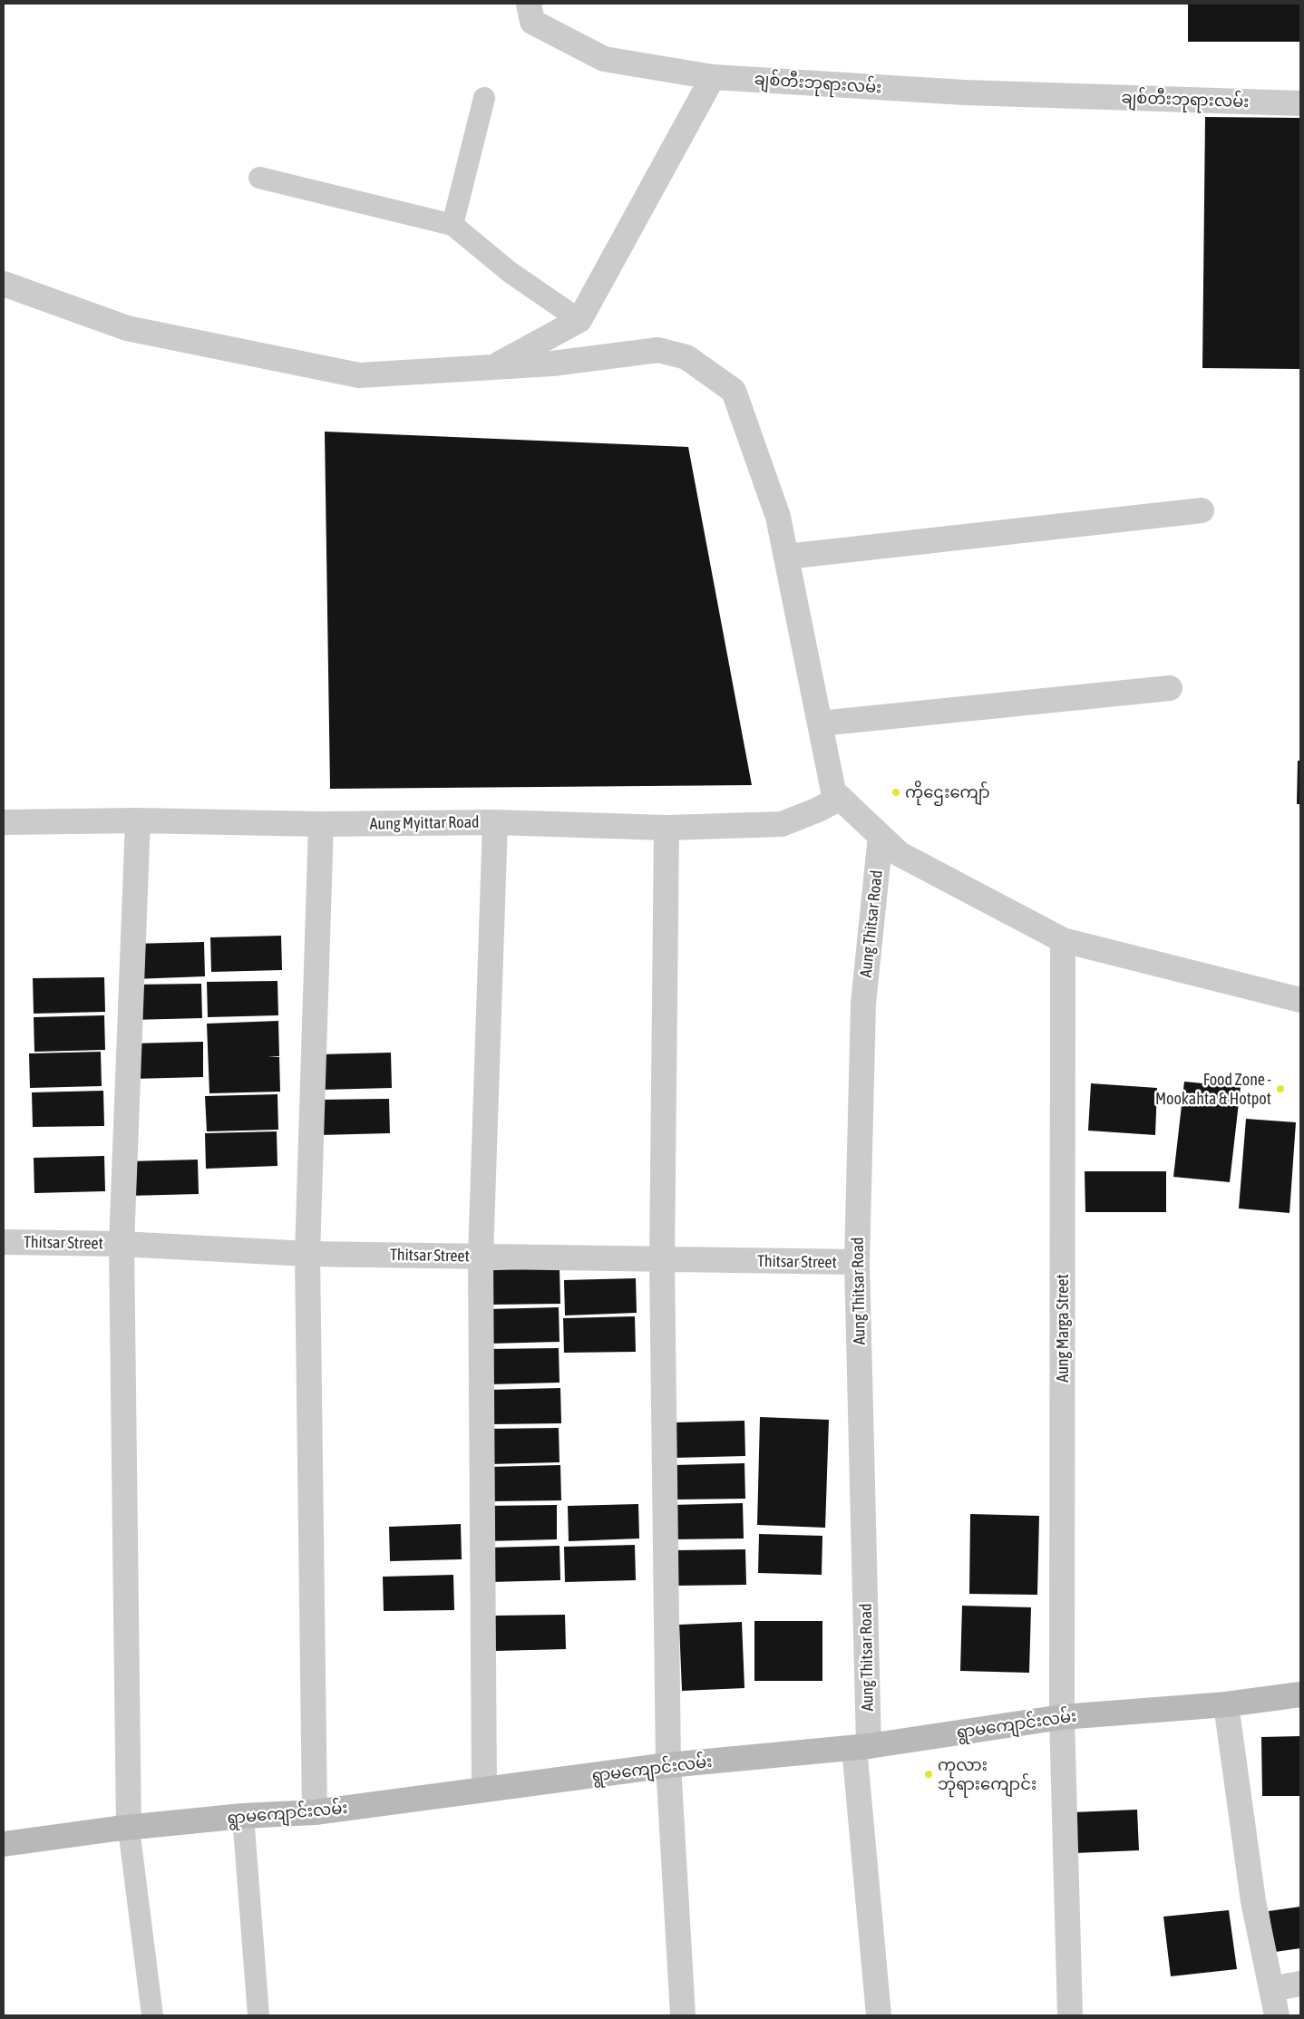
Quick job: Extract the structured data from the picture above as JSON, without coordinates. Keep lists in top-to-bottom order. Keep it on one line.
{"streets":{"main road":["ရွာမကျောင်းလမ်း"],"street":["ချစ်တီးဘုရားလမ်း","Aung Myittar Road","Aung Thitsar Road","Thitsar Street","Aung Marga Street"]},"crossings":[["Aung Thitsar Road","Thitsar Street"],["Aung Thitsar Road","ရွာမကျောင်းလမ်း"],["Aung Marga Street","ရွာမကျောင်းလမ်း"]],"places":["ကိုဌေးကျော်","Food Zone - Mookahta & Hotpot","ကုလား ဘုရားကျောင်း"]}
